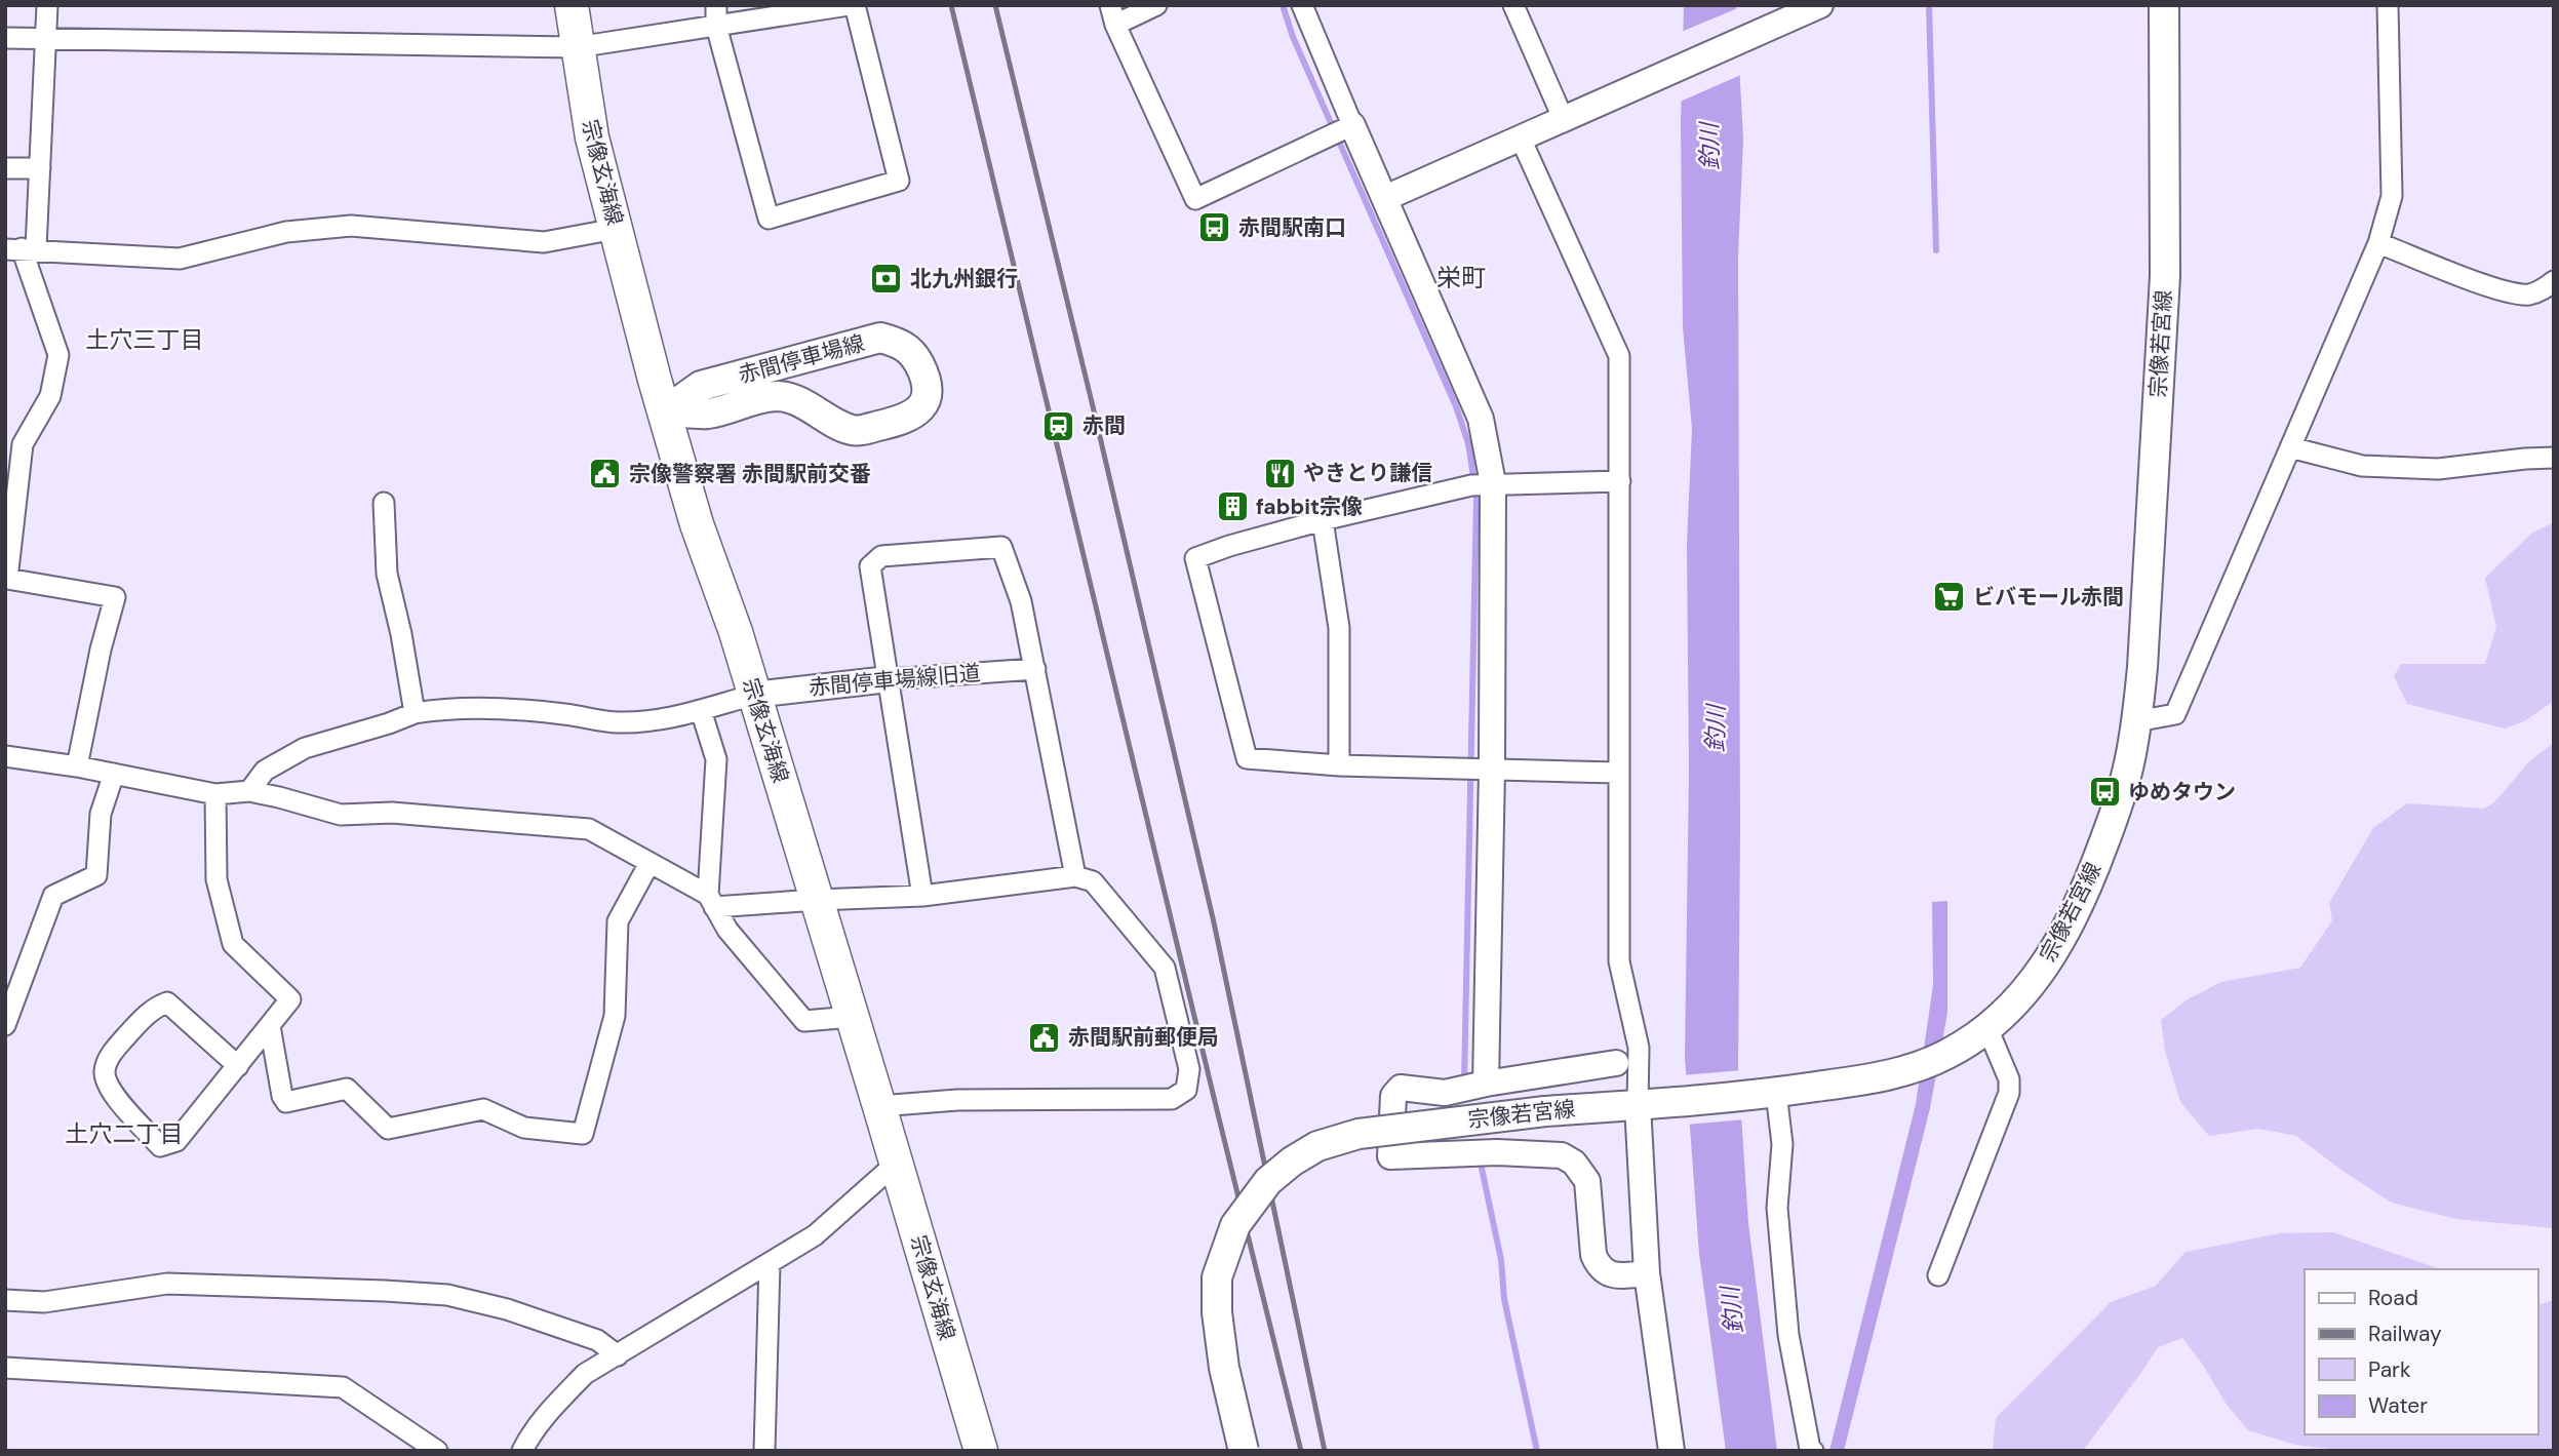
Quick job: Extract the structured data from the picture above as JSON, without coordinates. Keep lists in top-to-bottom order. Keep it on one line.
{"streets":{"main road":["宗像玄海線","宗像若宮線","赤間停車場線"],"street":["赤間停車場線旧道"]},"crossings":[["宗像玄海線","赤間停車場線"],["宗像玄海線","赤間停車場線旧道"]],"districts":["栄町","土穴三丁目","土穴二丁目"],"water":["釣川"],"places":{"bus stop":["赤間駅南口","ゆめタウン"],"bank":["北九州銀行"],"station":["赤間"],"restaurant":["やきとり謙信"],"public building":["宗像警察署 赤間駅前交番","赤間駅前郵便局"],"building":["fabbit宗像"],"supermarket":["ビバモール赤間"]},"legend":["Road","Railway","Park","Water"]}
